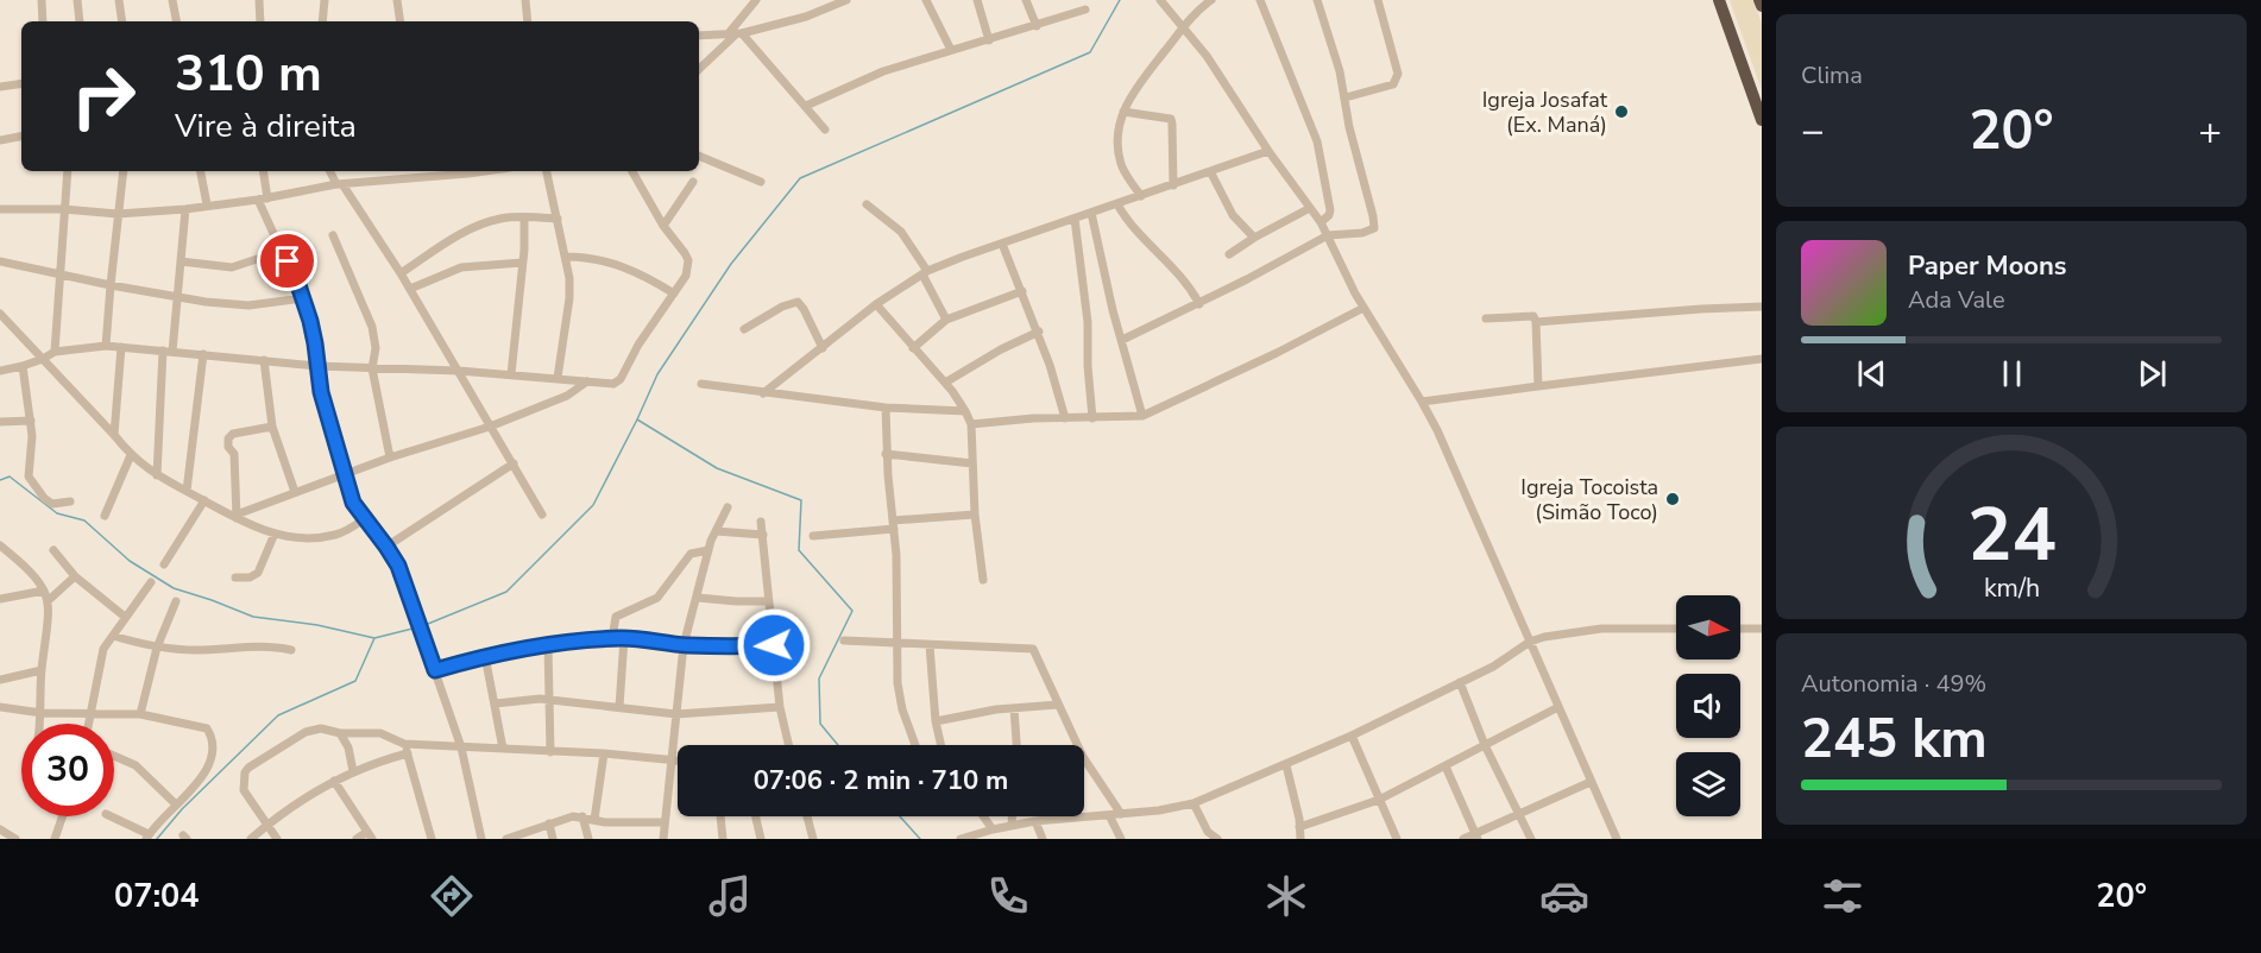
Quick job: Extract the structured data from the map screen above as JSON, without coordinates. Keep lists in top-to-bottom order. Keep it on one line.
{"places":["Igreja Josafat (Ex. Maná)","Igreja Tocoista (Simão Toco)"],"north":"right","page":{"tile":["Clima",["Autonomia · 49%","245 km"]],"turn":["310 m","Vire à direita"],"heat":["−","20°","+"],"song":["Paper Moons","Ada Vale"],"limit":"30","trip":"07:06 · 2 min · 710 m","tabs":["07:04","20°"],"gauge":["24","km/h"]}}
